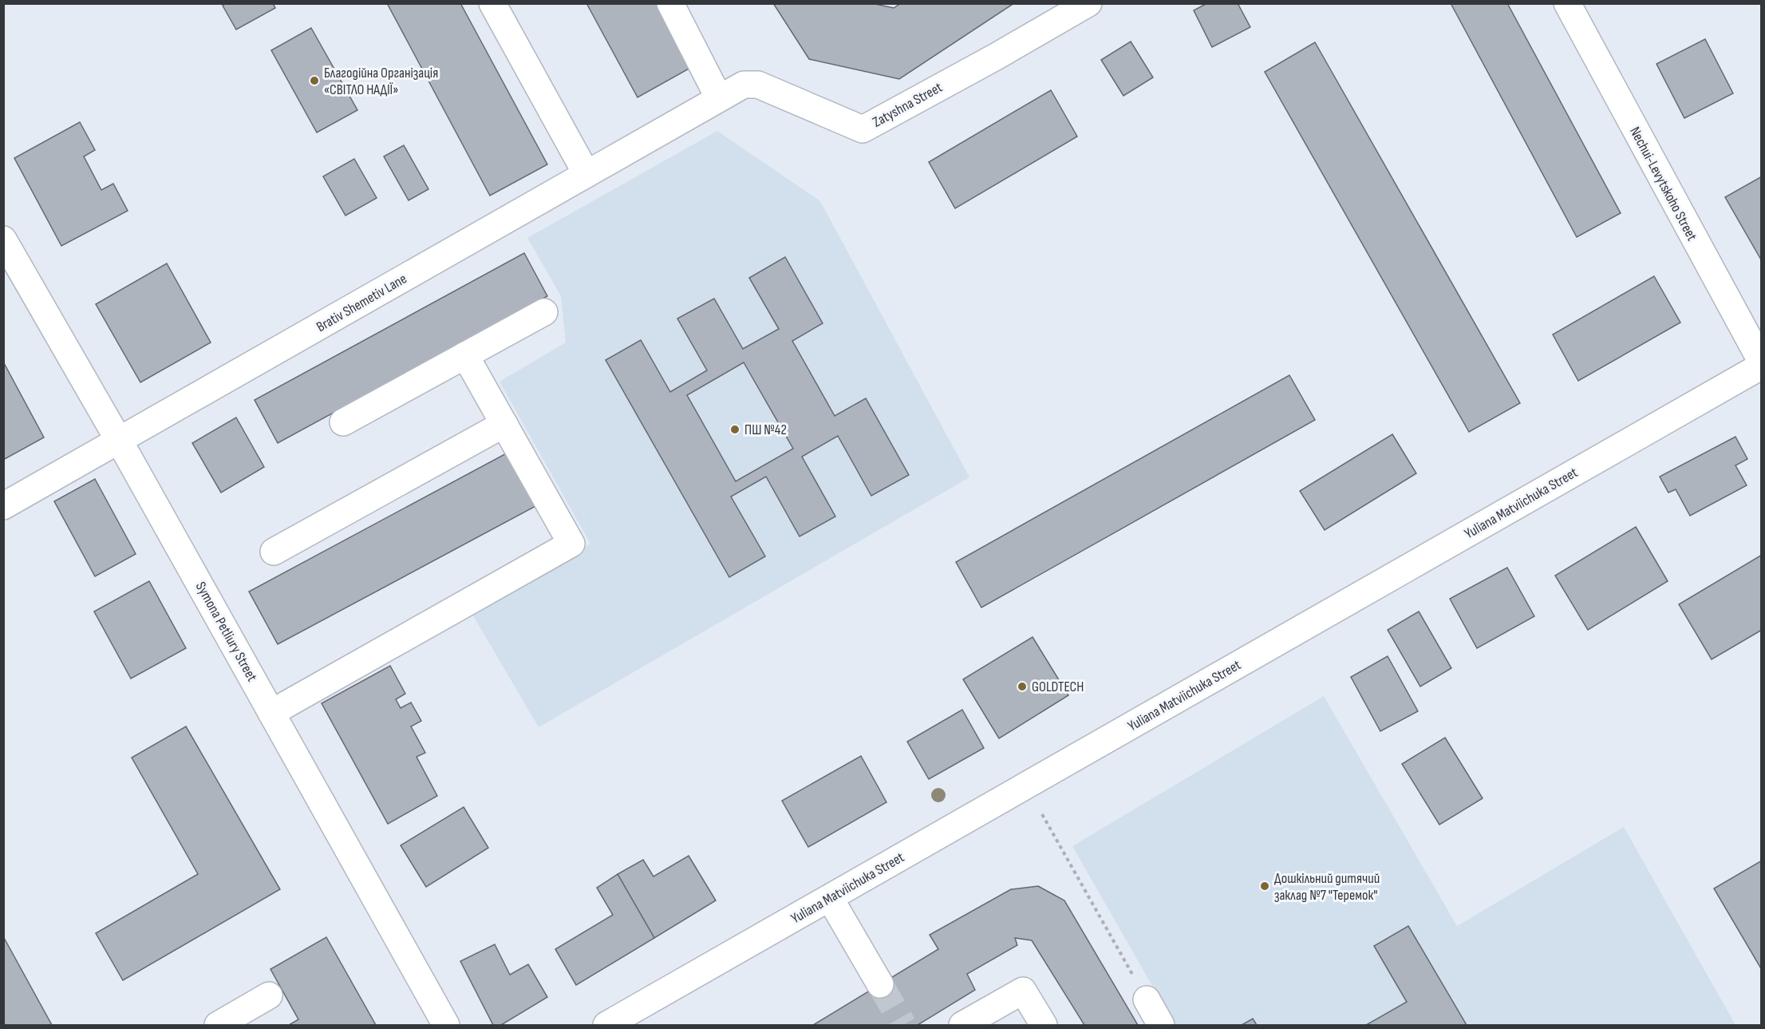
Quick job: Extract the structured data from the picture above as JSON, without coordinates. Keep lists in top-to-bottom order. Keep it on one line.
{"streets":{"street":["Zatyshna Street","Nechui-Levytskoho Street","Brativ Shemetiv Lane","Yuliana Matviichuka Street","Symona Petliury Street"]},"crossings":[["Zatyshna Street","Brativ Shemetiv Lane"],["Nechui-Levytskoho Street","Yuliana Matviichuka Street"],["Brativ Shemetiv Lane","Symona Petliury Street"]],"places":["Благодійна Організація «СВІТЛО НАДІЇ»","ПШ №42","GOLDTECH","Дошкільний дитячий заклад №7 \"Теремок\""]}
